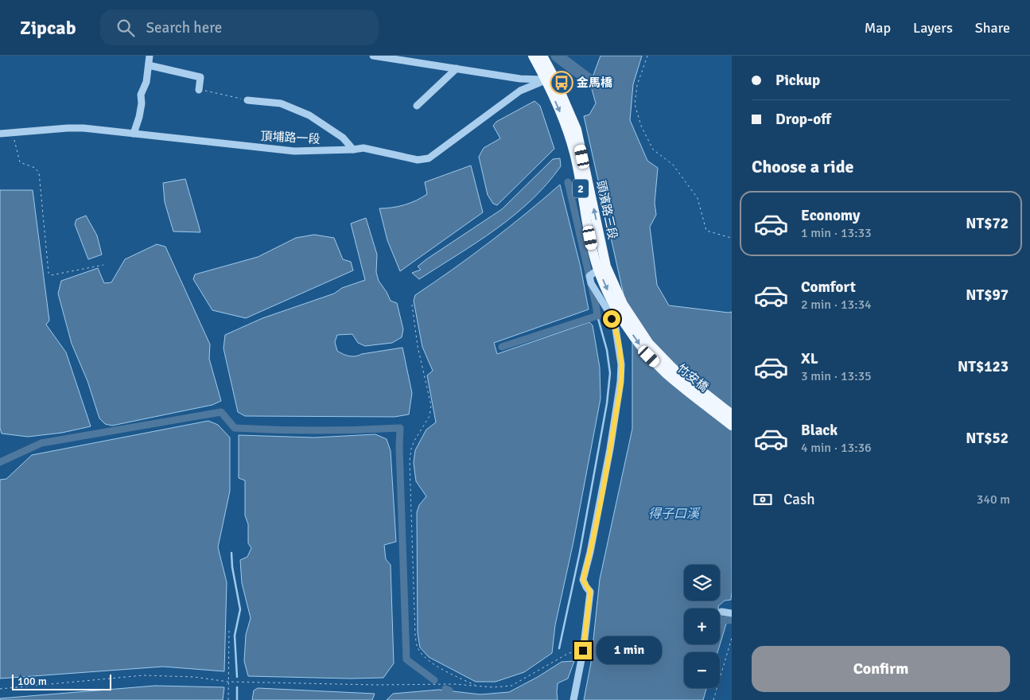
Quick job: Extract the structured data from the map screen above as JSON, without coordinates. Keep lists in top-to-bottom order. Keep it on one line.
{"streets":{"main road":["2","頭濱路三段","竹安橋"],"street":["頂埔路一段"]},"crossings":[["頂埔路一段","2"],["頂埔路一段","頭濱路三段"],["2","頭濱路三段"],["頭濱路三段","竹安橋"]],"water":["得子口溪"],"places":{"bus stop":["金馬橋"]},"scale_bar":"100 m","page":{"header":"Zipcab","search":"Search here","nav":["Map","Layers","Share"],"banner":["Pickup","Drop-off"],"heading":"Choose a ride","list":[{"name":"Economy","note":"1 min · 13:33","value":"NT$72"},{"name":"Comfort","note":"2 min · 13:34","value":"NT$97"},{"name":"XL","note":"3 min · 13:35","value":"NT$123"},{"name":"Black","note":"4 min · 13:36","value":"NT$52"}],"pay":["Cash","340 m"],"map_buttons":["+","−"],"bubble":"1 min","buttons":"Confirm","scale":"100 m"}}
